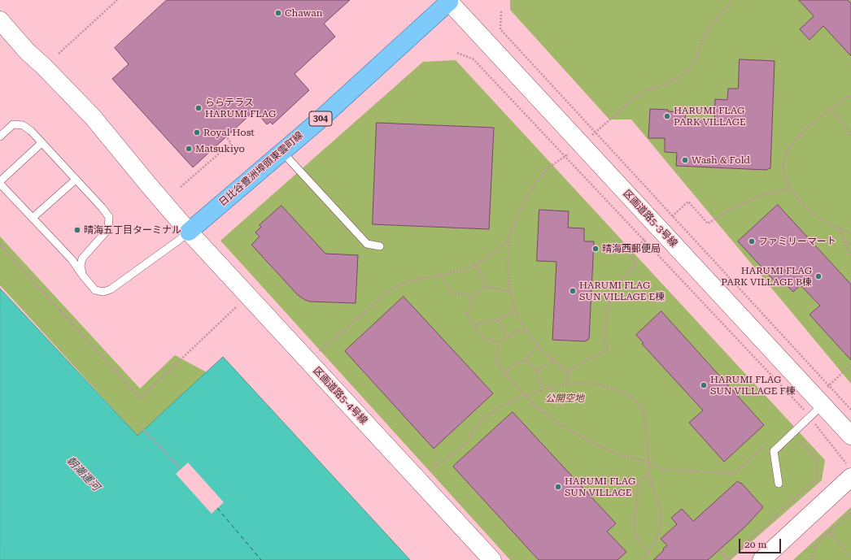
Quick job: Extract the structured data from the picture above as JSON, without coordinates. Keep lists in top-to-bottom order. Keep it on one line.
{"streets":{"main road":["304","日比谷豊洲埠頭東雲町線"],"street":["区画道路5-3号線","区画道路5-4号線"]},"crossings":[["日比谷豊洲埠頭東雲町線","区画道路5-3号線"],["日比谷豊洲埠頭東雲町線","区画道路5-4号線"]],"water":["朝潮運河"],"parks":["公開空地"],"places":["Chawan","ららテラス HARUMI FLAG","HARUMI FLAG PARK VILLAGE","Royal Host","Matsukiyo","Wash & Fold","晴海五丁目ターミナル","ファミリーマート","晴海西郵便局","HARUMI FLAG PARK VILLAGE B棟","HARUMI FLAG SUN VILLAGE E棟","HARUMI FLAG SUN VILLAGE F棟","HARUMI FLAG SUN VILLAGE"],"scale_bar":"20 m"}
